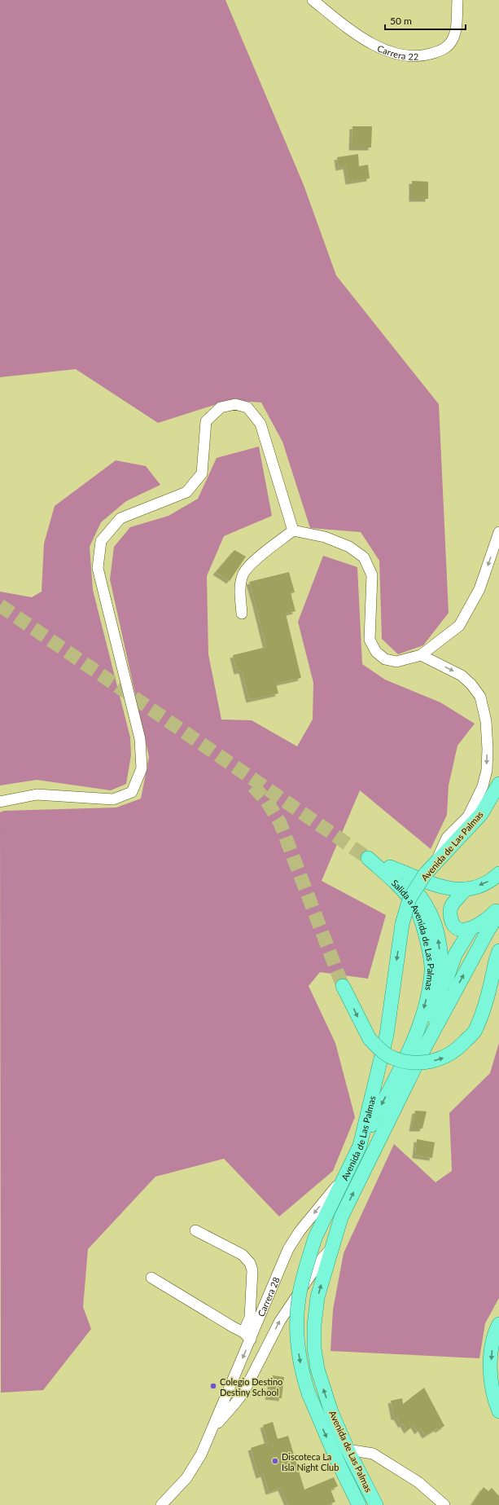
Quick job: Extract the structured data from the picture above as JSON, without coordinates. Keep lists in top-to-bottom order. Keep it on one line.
{"streets":{"main road":["Avenida de Las Palmas","Salida a Avenida de Las Palmas"],"street":["Carrera 22","Carrera 28"]},"crossings":[["Avenida de Las Palmas","Salida a Avenida de Las Palmas"],["Avenida de Las Palmas","Carrera 28"]],"places":["Colegio Destino Destiny School","Discoteca La Isla Night Club"],"scale_bar":"50 m"}
